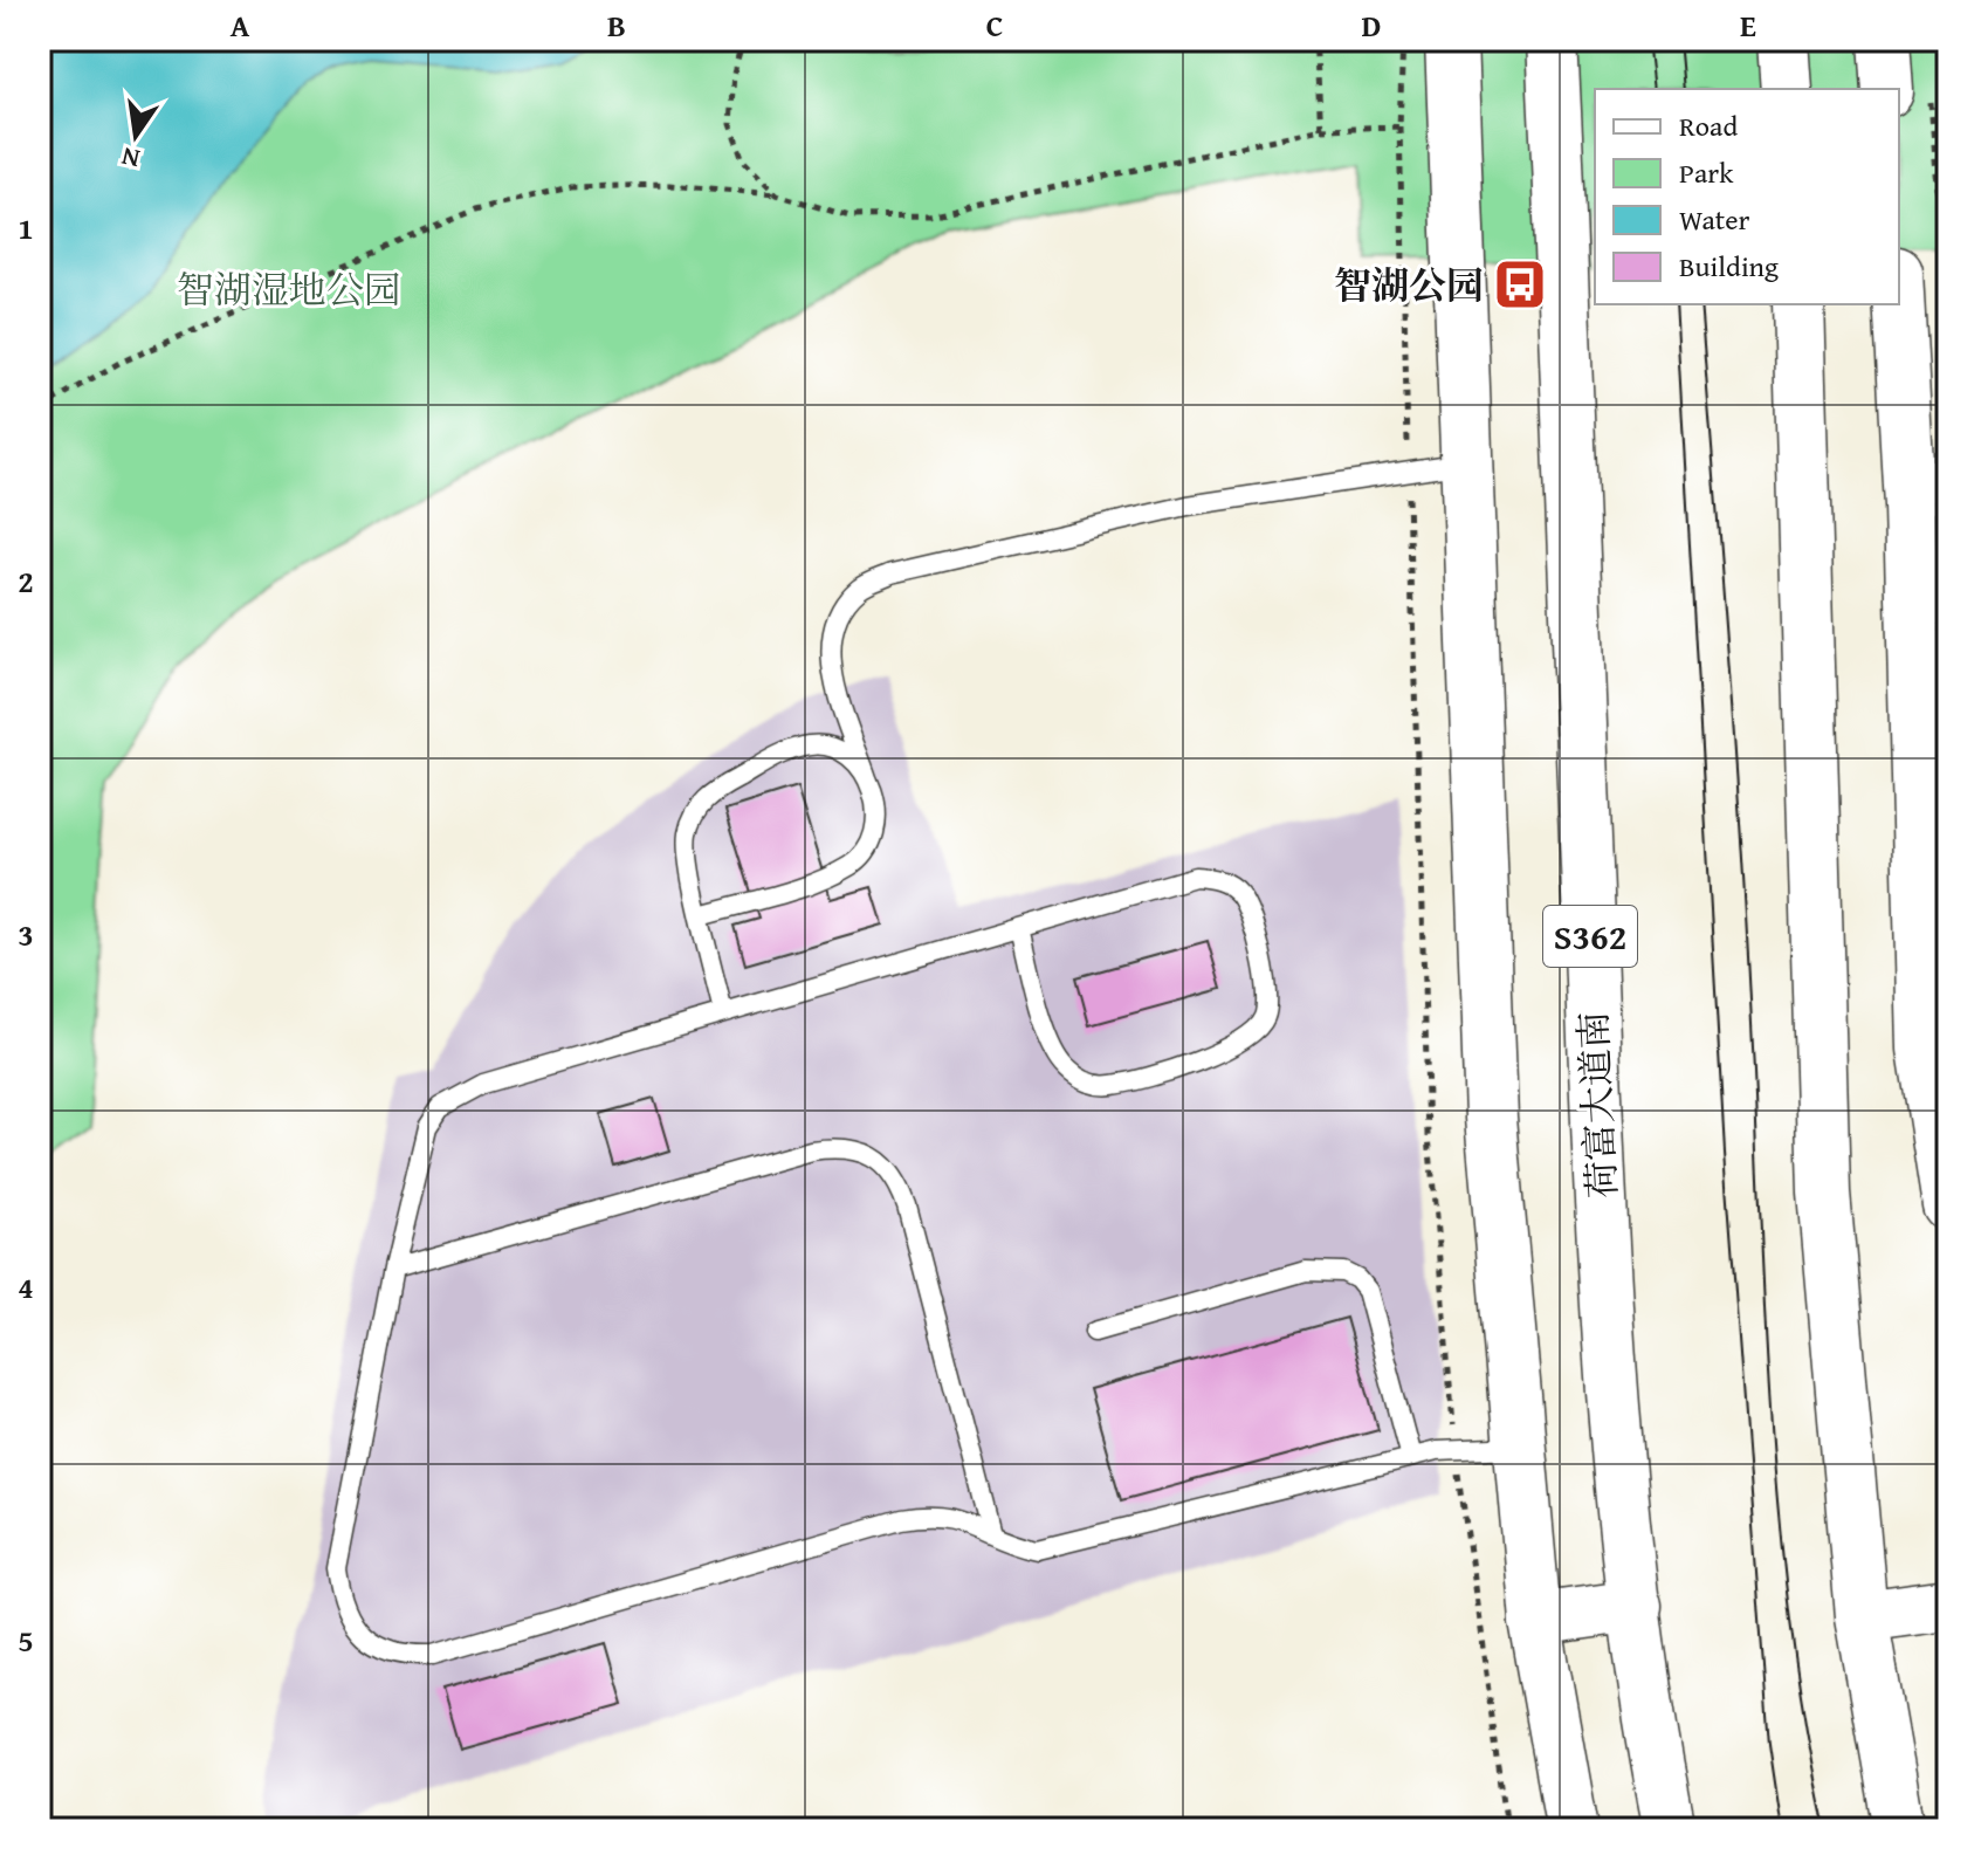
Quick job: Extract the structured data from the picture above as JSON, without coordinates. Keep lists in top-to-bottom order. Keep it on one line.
{"streets":{"main road":["S362","荷富大道南"]},"parks":["智湖湿地公园"],"places":{"bus stop":["智湖公园"]},"legend":["Road","Park","Water","Building"],"north":"bottom","grid":{"columns":["A","B","C","D","E"],"rows":["1","2","3","4","5"]}}
